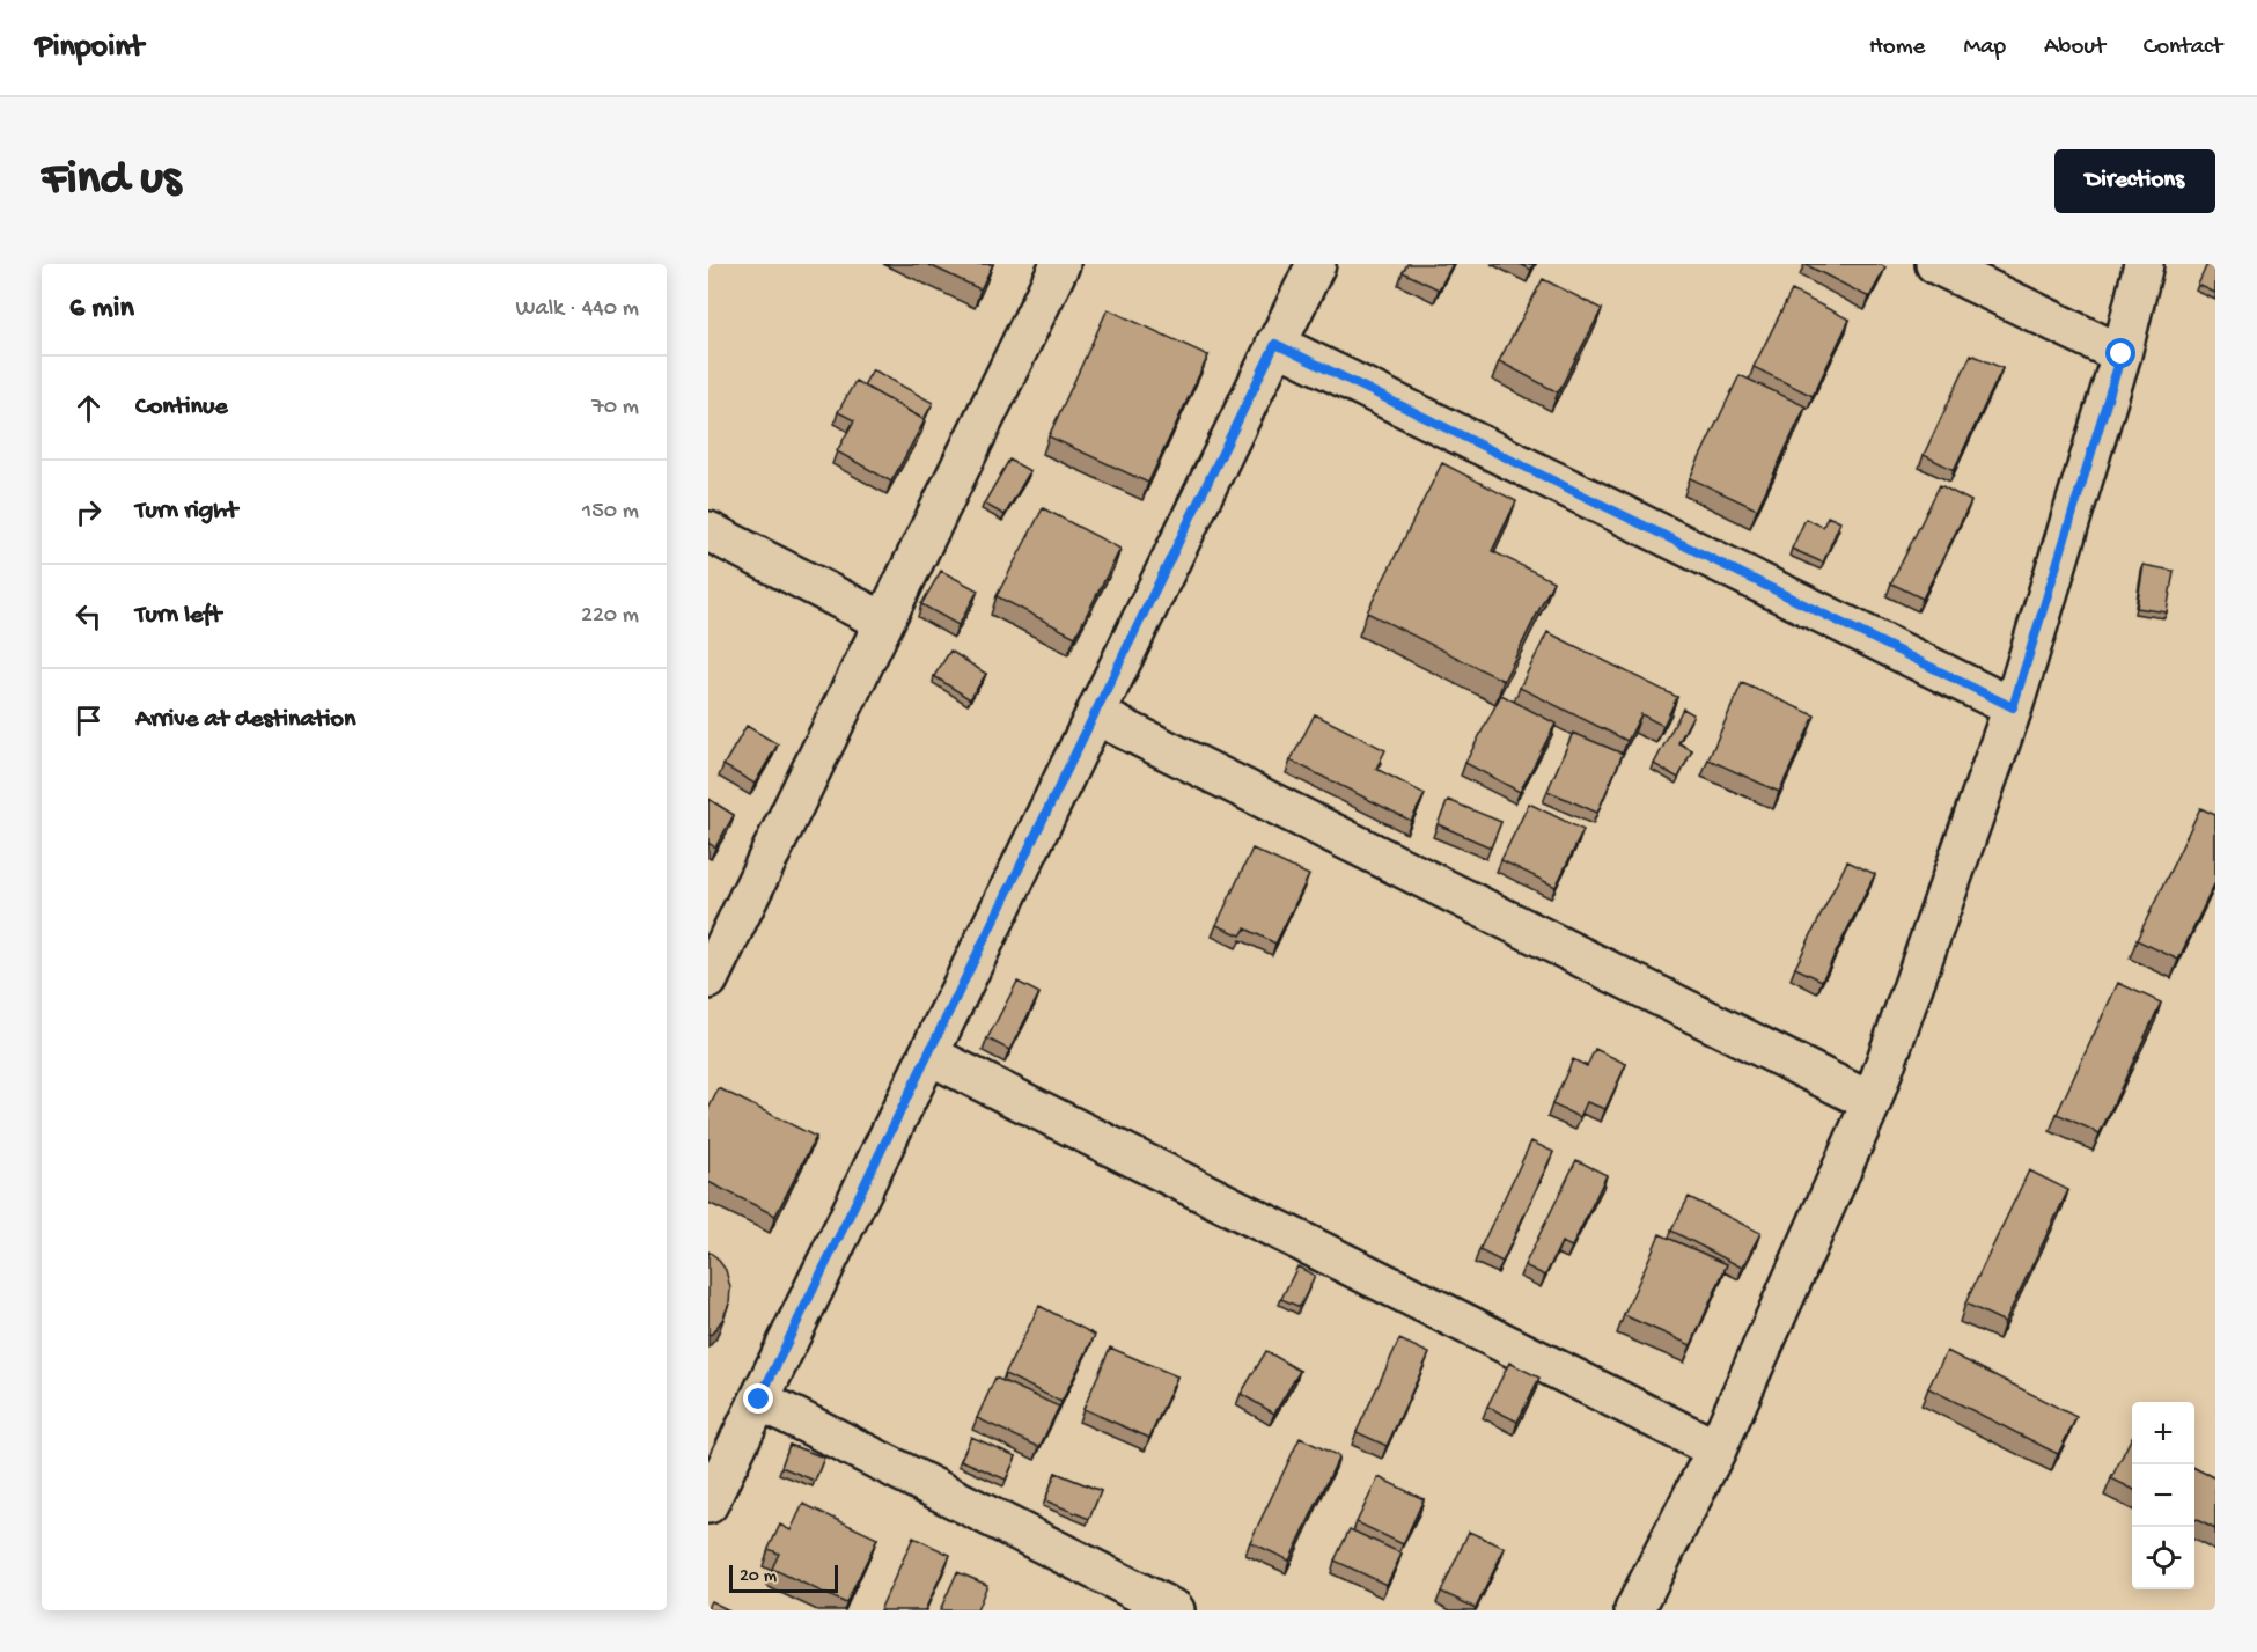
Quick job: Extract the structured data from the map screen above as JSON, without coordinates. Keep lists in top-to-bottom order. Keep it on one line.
{"scale_bar":"20 m","page":{"header":"Pinpoint","nav":["Home","Map","About","Contact"],"buttons":"Directions","title":"Find us","heading":["6 min","Walk · 440 m"],"list":[["Continue","70 m"],["Turn right","150 m"],["Turn left","220 m"],"Arrive at destination"],"map_buttons":["+","−"],"scale":"20 m"}}
